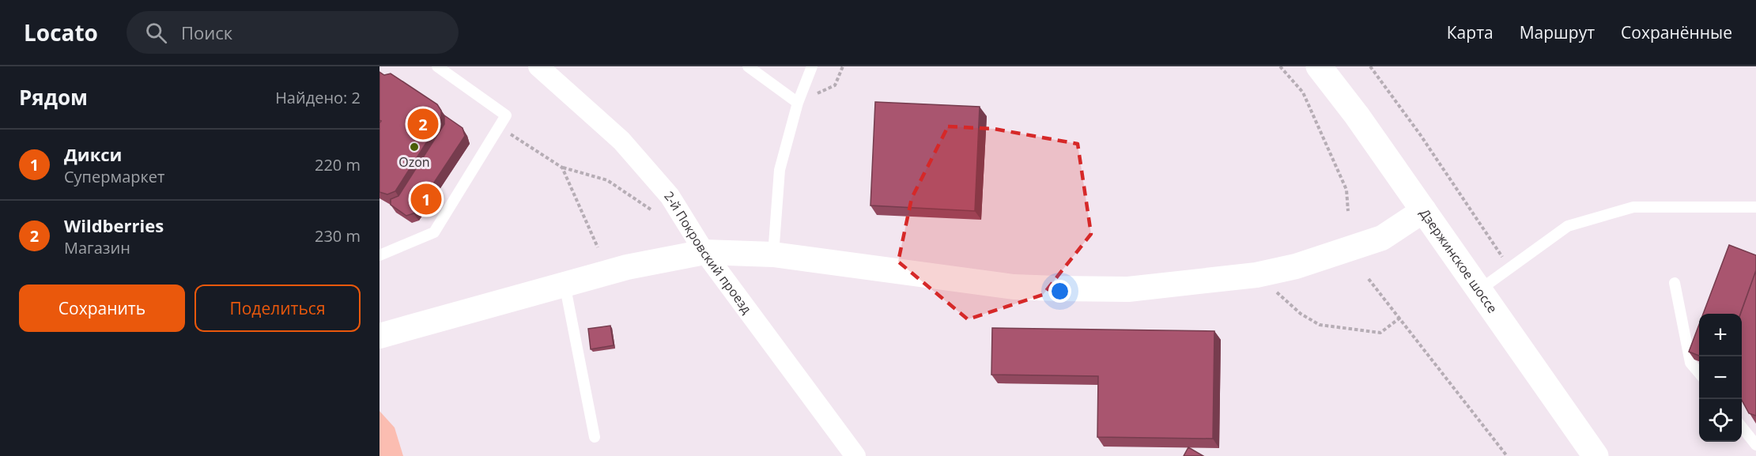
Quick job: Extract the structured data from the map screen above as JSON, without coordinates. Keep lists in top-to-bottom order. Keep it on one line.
{"streets":{"main road":["Дзержинское шоссе"],"street":["2-й Покровский проезд"]},"places":["Ozon"],"page":{"header":"Locato","search":"Поиск","nav":["Карта","Маршрут","Сохранённые"],"heading":["Рядом","Найдено: 2"],"pins":["2","1"],"list":[{"mark":"1","name":"Дикси","note":"Супермаркет","value":"220 m"},{"mark":"2","name":"Wildberries","note":"Магазин","value":"230 m"}],"buttons":["Сохранить","Поделиться"],"map_buttons":["+","−"]}}
